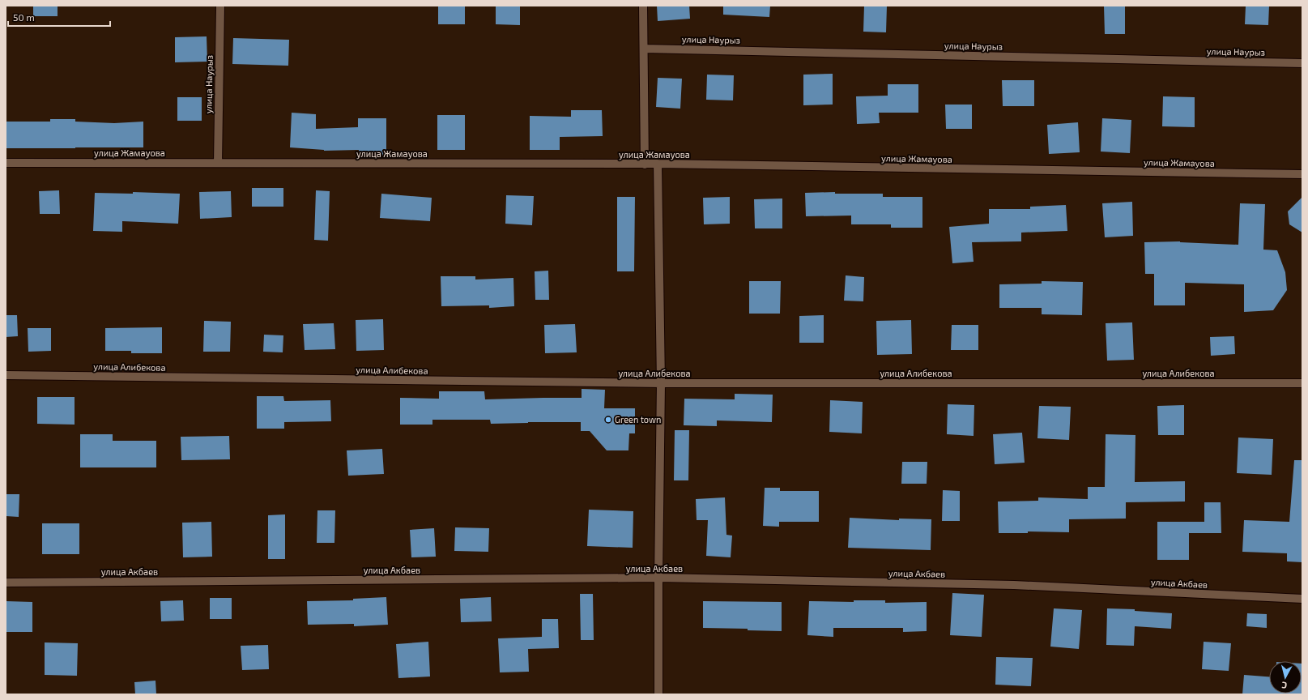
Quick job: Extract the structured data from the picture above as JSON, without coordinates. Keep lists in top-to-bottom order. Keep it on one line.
{"streets":{"street":["улица Наурыз","улица Жамауова","улица Алибекова","улица Акбаев"]},"crossings":[["улица Наурыз","улица Жамауова"]],"places":["Green town"],"scale_bar":"50 m","north":"bottom"}
